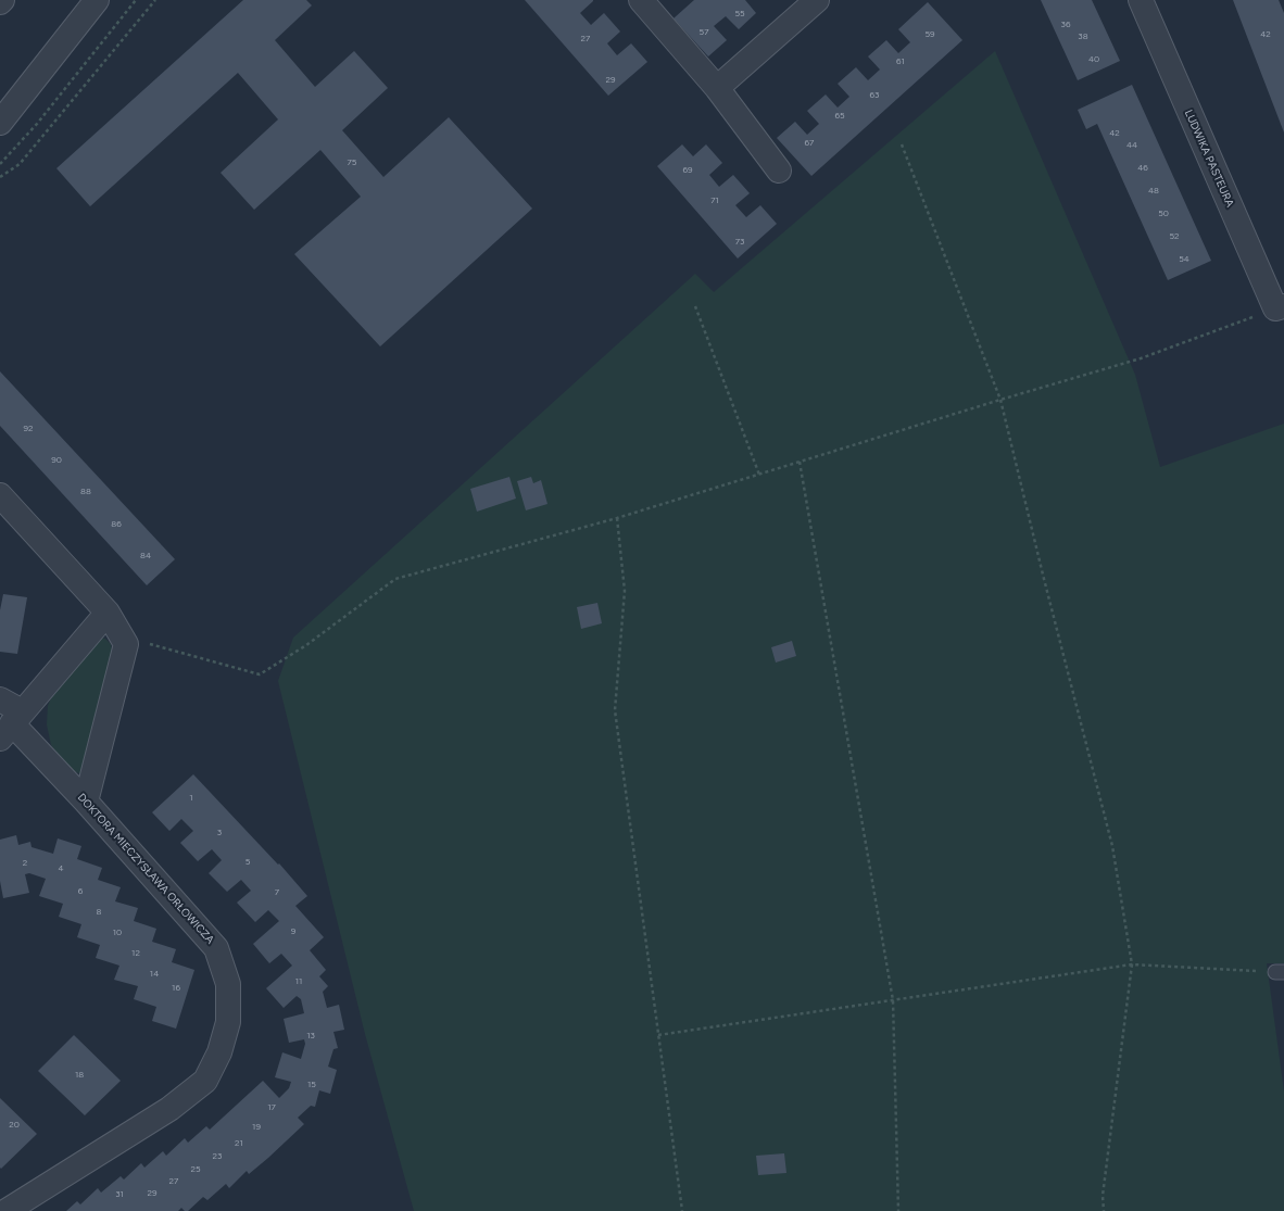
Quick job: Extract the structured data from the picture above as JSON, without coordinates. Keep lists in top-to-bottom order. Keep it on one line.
{"streets":{"street":["LUDWIKA PASTEURA","DOKTORA MIECZYSŁAWA ORŁOWICZA"]},"house_numbers":["55","36","57","59","42","38","27","40","61","29","63","65","42","67","44","75","46","69","48","71","50","52","73","54","92","90","88","86","84","1","3","5","2","4","6","7","8","9","10","12","14","11","16","13","18","15","17","20","19","21","23","25","27","29","31"]}
